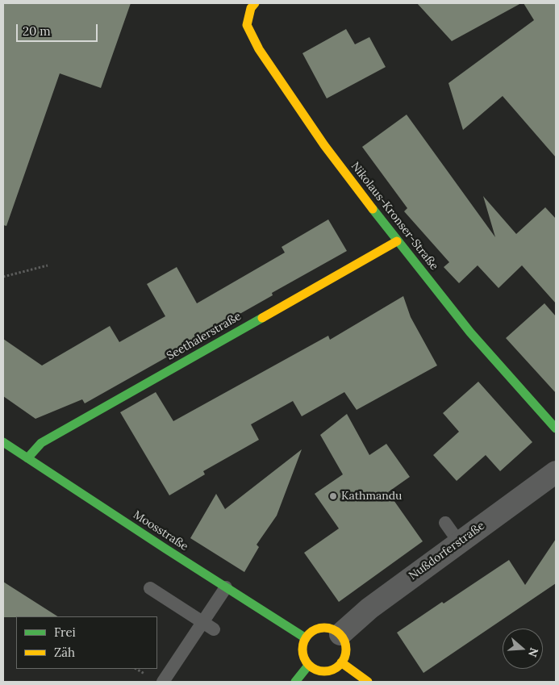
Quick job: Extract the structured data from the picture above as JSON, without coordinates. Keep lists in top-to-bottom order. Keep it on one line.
{"streets":{"street":["Nikolaus-Kronser-Straße","Seethalerstraße","Moosstraße","Nußdorferstraße"]},"crossings":[["Nikolaus-Kronser-Straße","Seethalerstraße"],["Seethalerstraße","Moosstraße"],["Moosstraße","Nußdorferstraße"]],"places":["Kathmandu"],"legend":["Frei","Zäh"],"scale_bar":"20 m","north":"right"}
